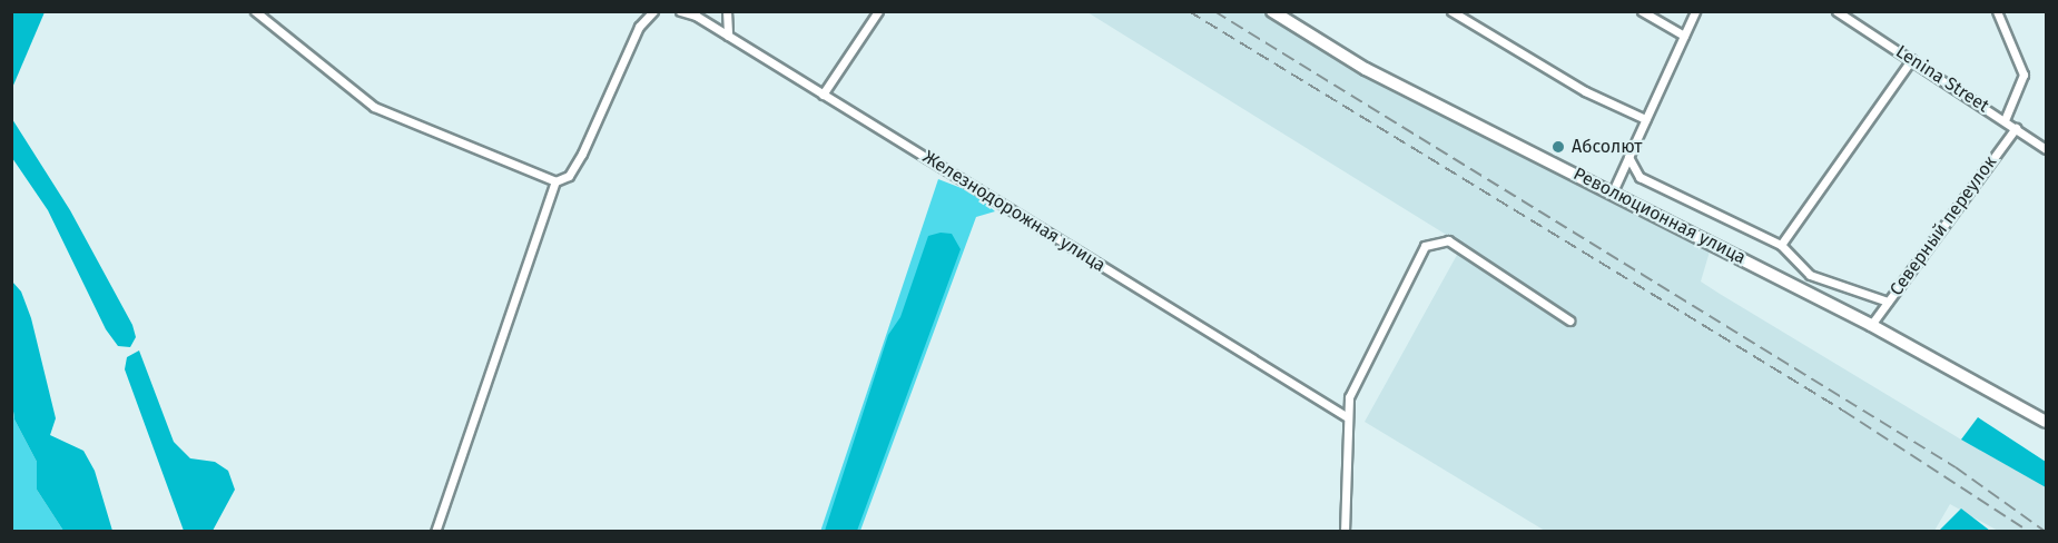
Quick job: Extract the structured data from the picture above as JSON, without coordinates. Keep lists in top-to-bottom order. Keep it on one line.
{"streets":{"main road":["Революционная улица"],"street":["Lenina Street","Железнодорожная улица","Северный переулок"]},"crossings":[["Lenina Street","Северный переулок"],["Революционная улица","Северный переулок"]],"places":["Абсолют"]}
